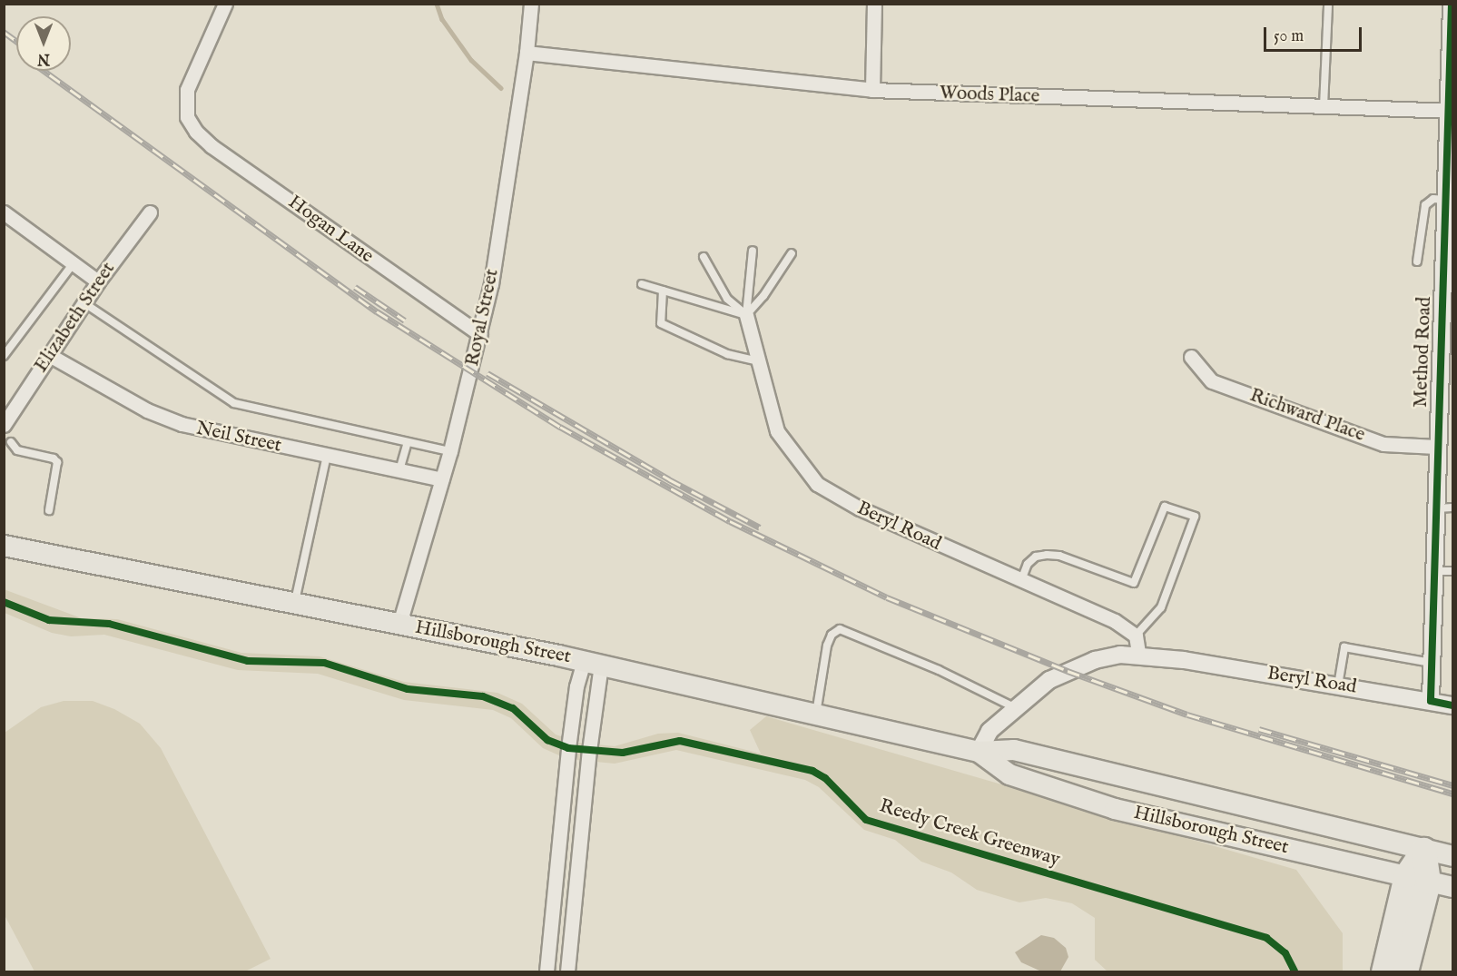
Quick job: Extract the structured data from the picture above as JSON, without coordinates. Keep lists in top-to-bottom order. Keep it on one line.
{"streets":{"main road":["Hillsborough Street"],"street":["Woods Place","Hogan Lane","Elizabeth Street","Royal Street","Method Road","Richward Place","Neil Street","Beryl Road"],"cycle path":["Reedy Creek Greenway"]},"crossings":[["Woods Place","Royal Street"],["Woods Place","Method Road"],["Hogan Lane","Royal Street"],["Elizabeth Street","Neil Street"],["Royal Street","Neil Street"],["Royal Street","Hillsborough Street"],["Method Road","Richward Place"],["Method Road","Beryl Road"],["Beryl Road","Hillsborough Street"]],"scale_bar":"50 m","north":"bottom"}
